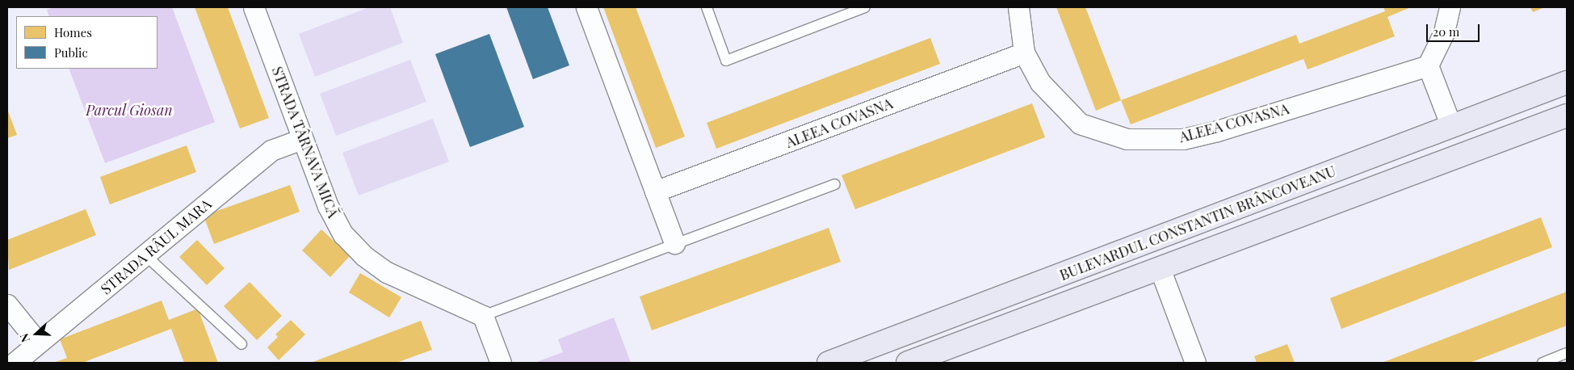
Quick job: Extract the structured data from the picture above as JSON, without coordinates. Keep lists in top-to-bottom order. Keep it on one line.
{"streets":{"main road":["BULEVARDUL CONSTANTIN BRÂNCOVEANU"],"street":["ALEEA COVASNA","STRADA TÂRNAVA MICĂ","STRADA RÂUL MARA"]},"crossings":[["STRADA TÂRNAVA MICĂ","STRADA RÂUL MARA"]],"parks":["Parcul Giosan"],"legend":["Homes","Public"],"scale_bar":"20 m","north":"left"}
